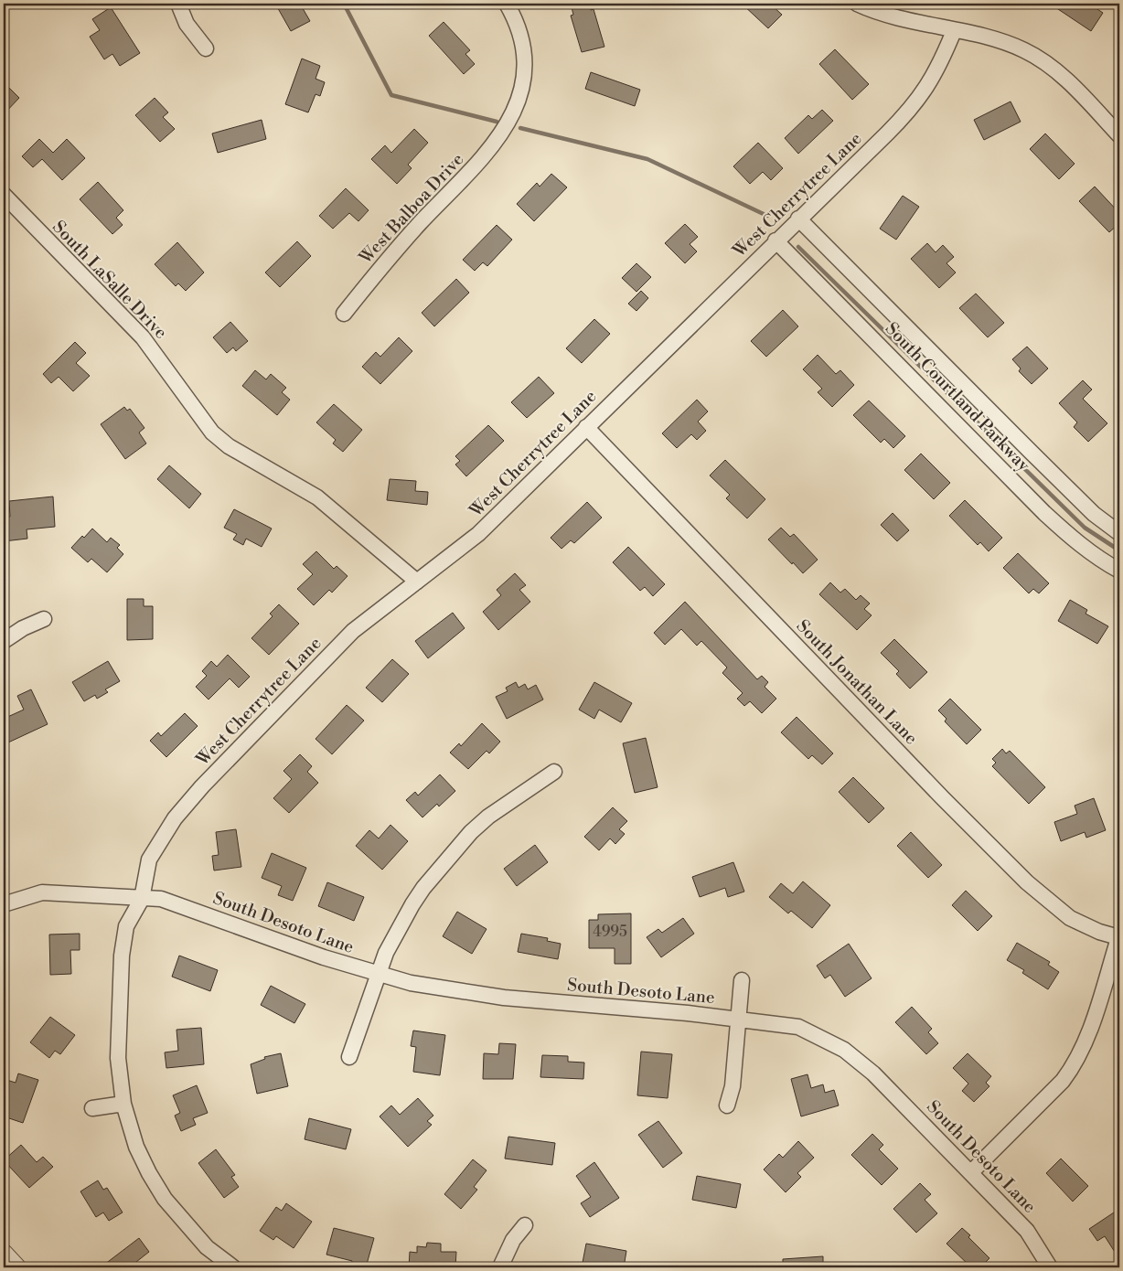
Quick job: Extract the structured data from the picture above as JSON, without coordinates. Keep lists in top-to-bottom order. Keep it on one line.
{"streets":{"street":["West Cherrytree Lane","West Balboa Drive","South LaSalle Drive","South Courtland Parkway","South Jonathan Lane","South Desoto Lane"]},"crossings":[["West Cherrytree Lane","South LaSalle Drive"],["West Cherrytree Lane","South Courtland Parkway"],["West Cherrytree Lane","South Jonathan Lane"],["West Cherrytree Lane","South Desoto Lane"]],"house_numbers":["4995"]}
